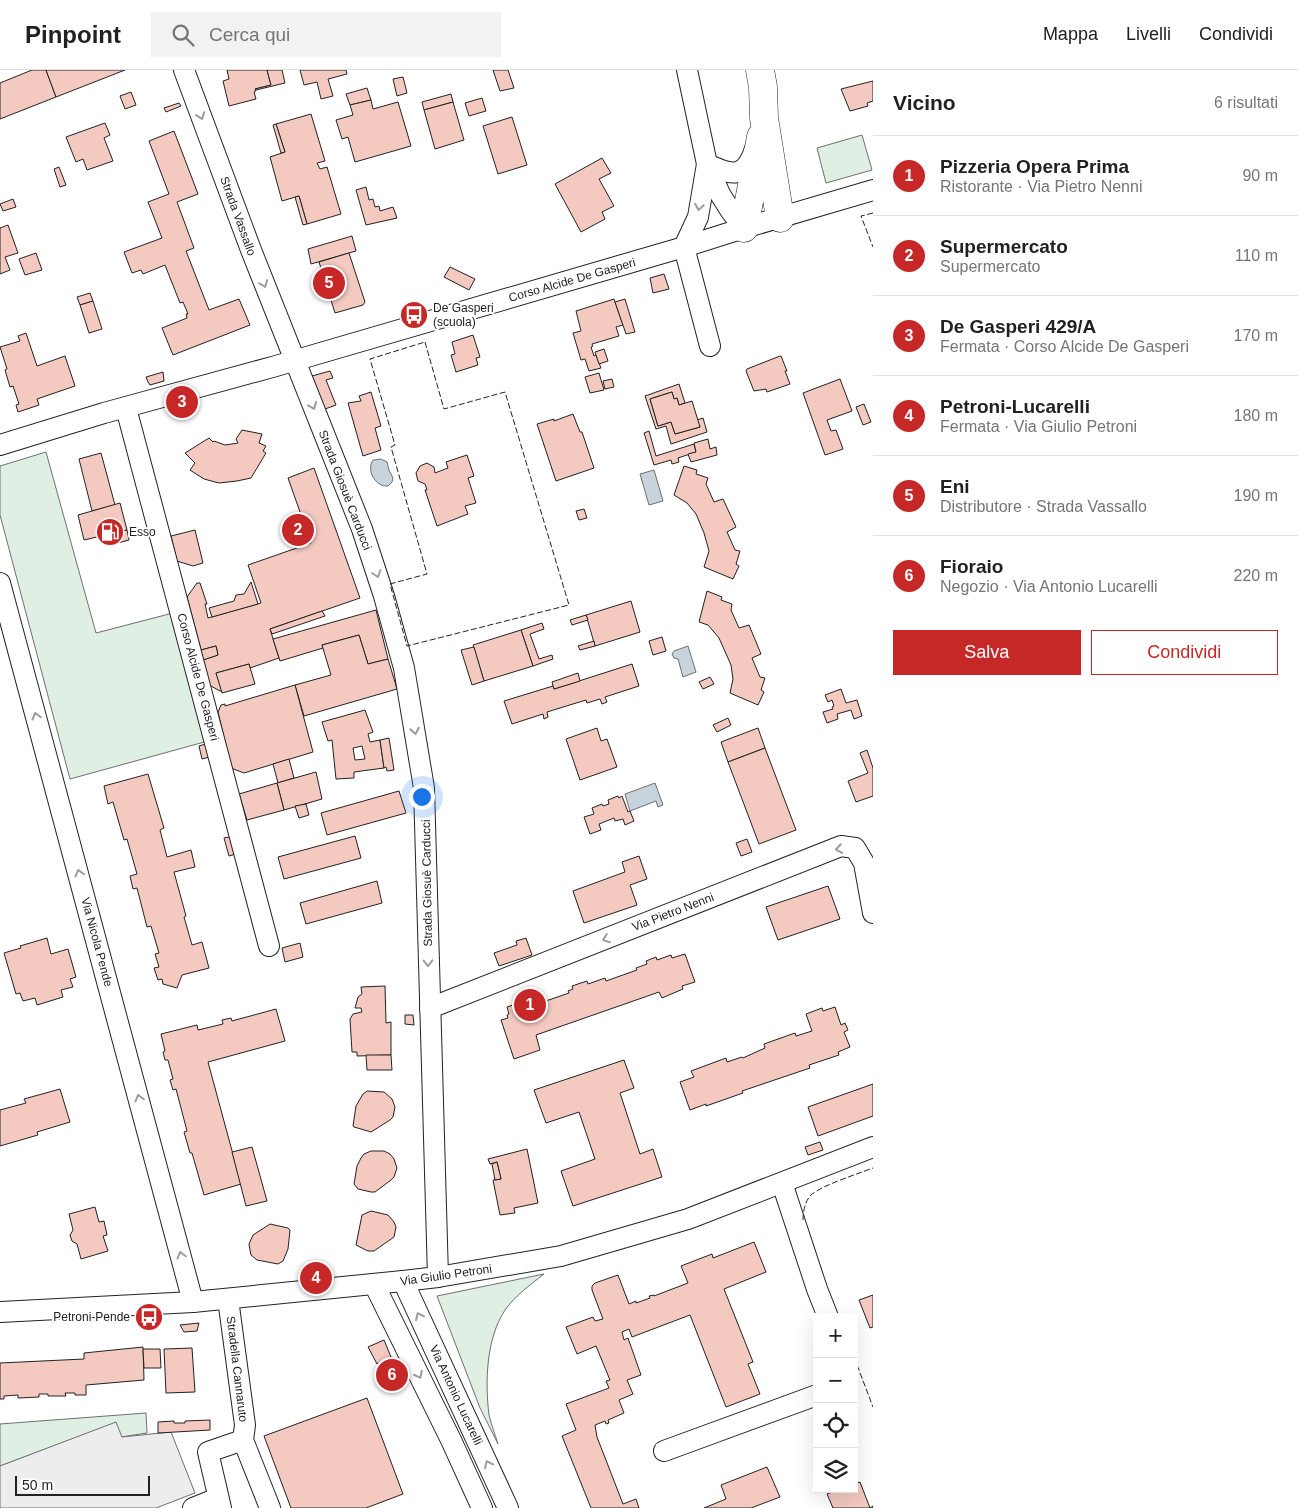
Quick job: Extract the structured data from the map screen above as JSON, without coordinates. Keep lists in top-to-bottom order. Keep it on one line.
{"streets":{"street":["Strada Vassallo","Corso Alcide De Gasperi","Strada Giosuè Carducci","Via Pietro Nenni","Via Nicola Pende","Via Giulio Petroni","Stradella Cannaruto","Via Antonio Lucarelli"]},"crossings":[["Strada Vassallo","Corso Alcide De Gasperi"],["Strada Vassallo","Strada Giosuè Carducci"],["Corso Alcide De Gasperi","Strada Giosuè Carducci"],["Strada Giosuè Carducci","Via Pietro Nenni"],["Strada Giosuè Carducci","Via Giulio Petroni"],["Via Nicola Pende","Via Giulio Petroni"],["Via Giulio Petroni","Stradella Cannaruto"],["Via Giulio Petroni","Via Antonio Lucarelli"]],"one_way":["Strada Vassallo","Strada Giosuè Carducci","Via Pietro Nenni","Via Nicola Pende"],"places":{"bus stop":["De Gasperi (scuola)","Petroni-Pende"],"fuel station":["Esso"]},"scale_bar":"50 m","page":{"header":"Pinpoint","search":"Cerca qui","nav":["Mappa","Livelli","Condividi"],"heading":["Vicino","6 risultati"],"list":[{"mark":"1","name":"Pizzeria Opera Prima","note":"Ristorante · Via Pietro Nenni","value":"90 m"},{"mark":"2","name":"Supermercato","note":"Supermercato","value":"110 m"},{"mark":"3","name":"De Gasperi 429/A","note":"Fermata · Corso Alcide De Gasperi","value":"170 m"},{"mark":"4","name":"Petroni-Lucarelli","note":"Fermata · Via Giulio Petroni","value":"180 m"},{"mark":"5","name":"Eni","note":"Distributore · Strada Vassallo","value":"190 m"},{"mark":"6","name":"Fioraio","note":"Negozio · Via Antonio Lucarelli","value":"220 m"}],"pins":["5","3","2","1","4","6"],"buttons":["Salva","Condividi"],"map_buttons":["+","−"],"scale":"50 m"}}
